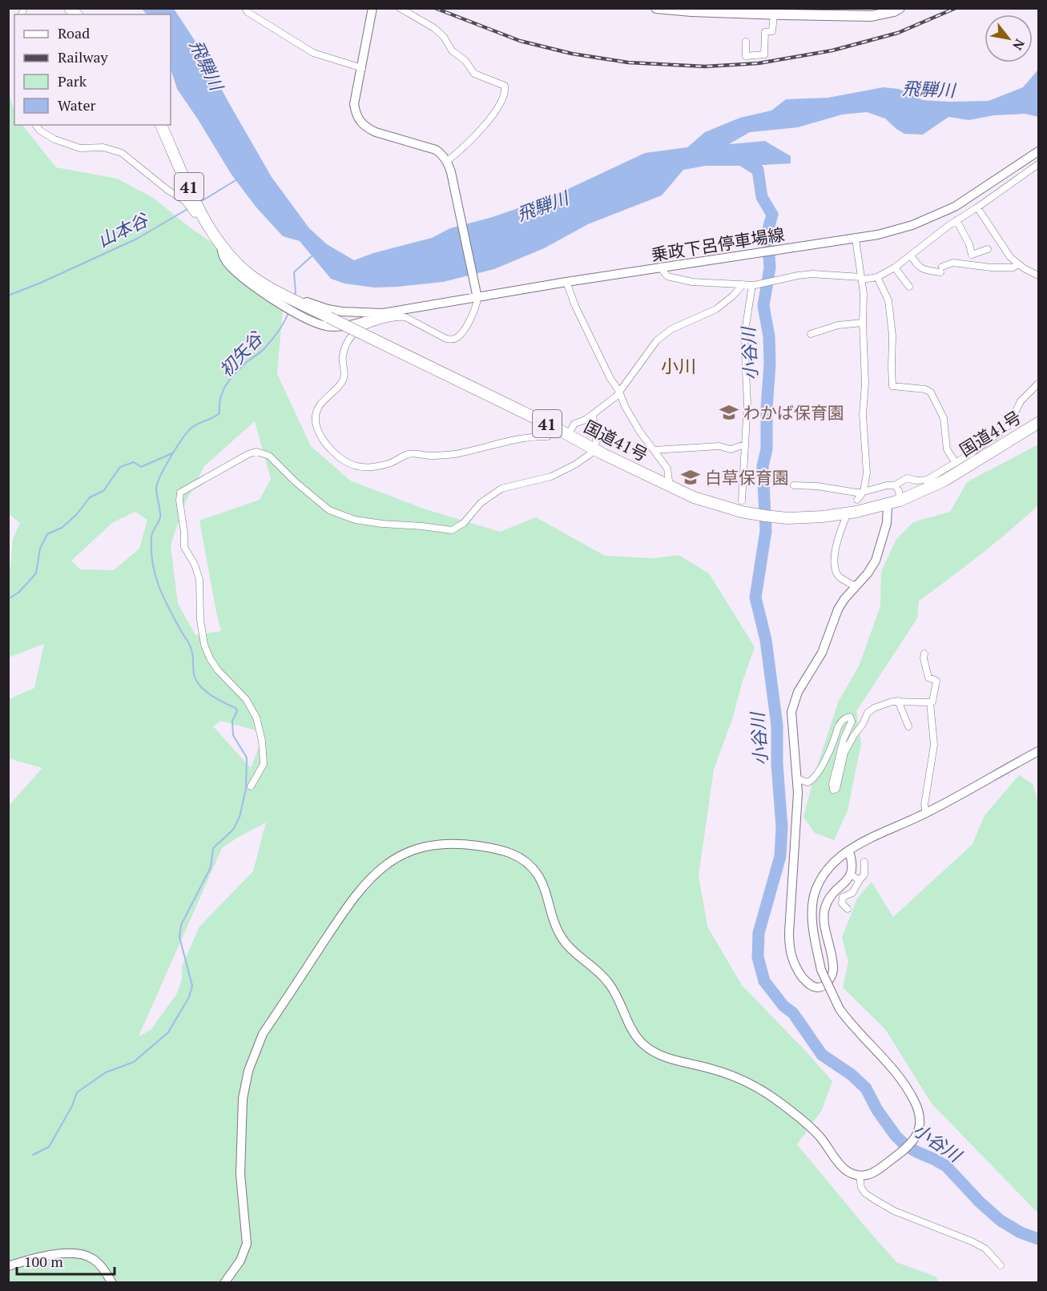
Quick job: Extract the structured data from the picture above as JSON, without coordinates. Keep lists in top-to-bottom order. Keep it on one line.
{"streets":{"highway":["41","国道41号"],"street":["乗政下呂停車場線"]},"districts":["小川"],"water":["飛騨川","山本谷","初矢谷","小谷川"],"places":{"school or university":["わかば保育園","白草保育園"]},"legend":["Road","Railway","Park","Water"],"scale_bar":"100 m","north":"bottom right"}
